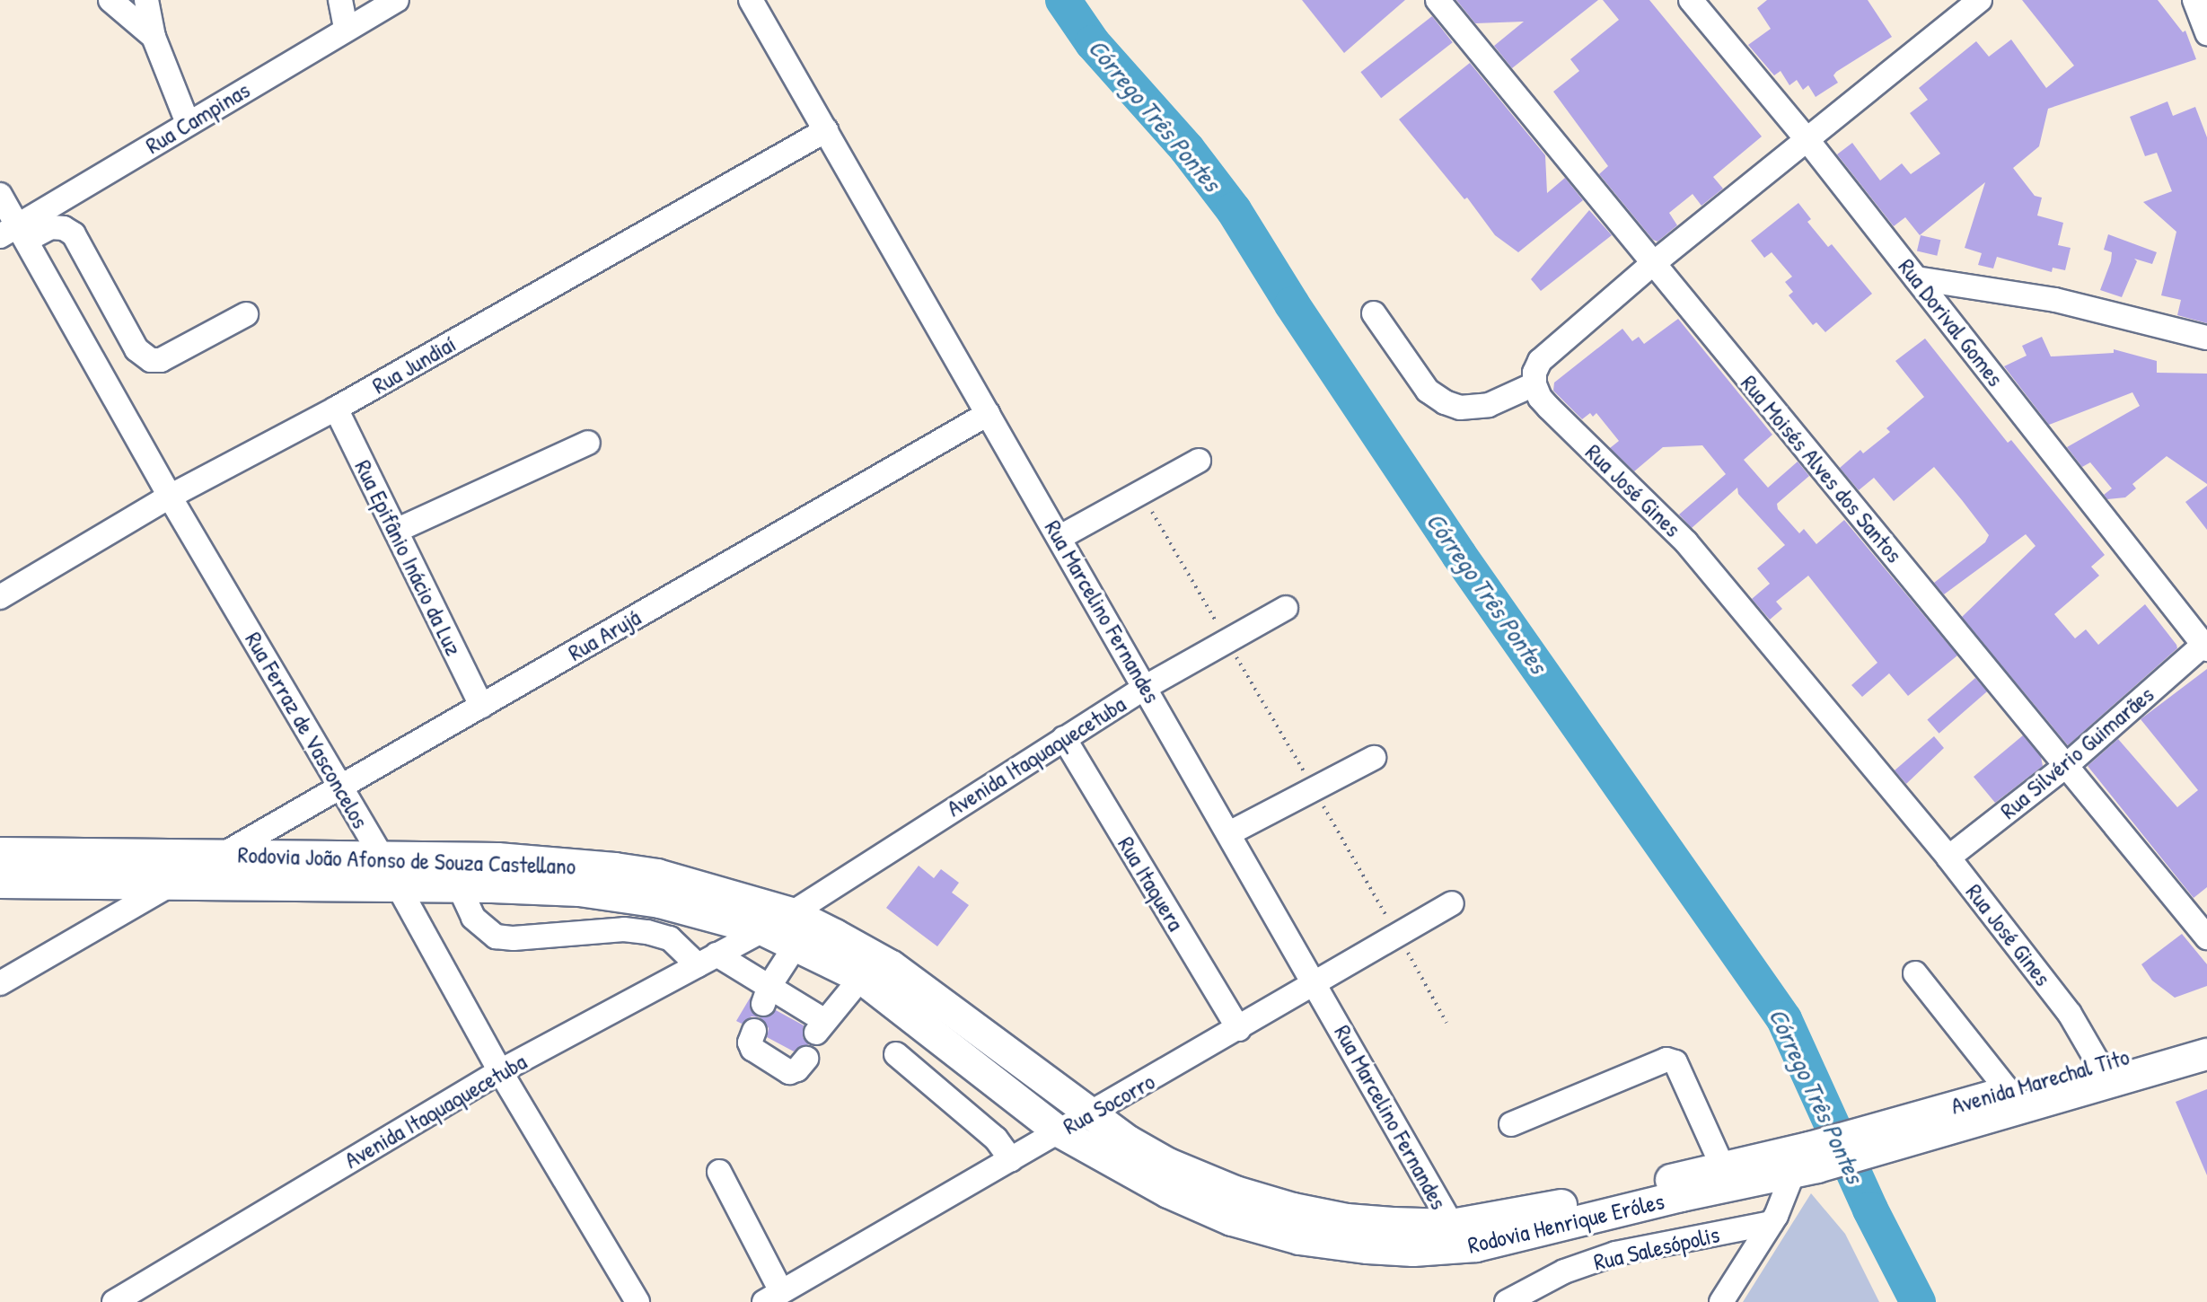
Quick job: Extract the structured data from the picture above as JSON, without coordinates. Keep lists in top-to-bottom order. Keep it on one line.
{"streets":{"main road":["Rodovia João Afonso de Souza Castellano","Avenida Marechal Tito","Rodovia Henrique Eróles"],"street":["Rua Campinas","Rua Dorival Gomes","Rua Jundiaí","Rua Moisés Alves dos Santos","Rua José Gines","Rua Epifânio Inácio da Luz","Rua Marcelino Fernandes","Rua Arujá","Rua Ferraz de Vasconcelos","Rua Silvério Guimarães","Avenida Itaquaquecetuba","Rua Itaquera","Rua Socorro","Rua Salesópolis"]},"crossings":[["Rua Campinas","Rua Ferraz de Vasconcelos"],["Rua Dorival Gomes","Rua Silvério Guimarães"],["Rua Jundiaí","Rua Epifânio Inácio da Luz"],["Rua Jundiaí","Rua Marcelino Fernandes"],["Rua Jundiaí","Rua Ferraz de Vasconcelos"],["Rua Moisés Alves dos Santos","Rua Silvério Guimarães"],["Rua José Gines","Rua Silvério Guimarães"],["Rua José Gines","Avenida Marechal Tito"],["Rua Epifânio Inácio da Luz","Rua Arujá"],["Rua Marcelino Fernandes","Rua Arujá"],["Rua Marcelino Fernandes","Avenida Itaquaquecetuba"],["Rua Marcelino Fernandes","Rua Socorro"],["Rua Marcelino Fernandes","Rodovia Henrique Eróles"],["Rua Arujá","Rua Ferraz de Vasconcelos"],["Rua Arujá","Rodovia João Afonso de Souza Castellano"],["Rua Ferraz de Vasconcelos","Avenida Itaquaquecetuba"],["Rua Ferraz de Vasconcelos","Rodovia João Afonso de Souza Castellano"],["Avenida Itaquaquecetuba","Rodovia João Afonso de Souza Castellano"],["Avenida Itaquaquecetuba","Rua Itaquera"],["Rodovia João Afonso de Souza Castellano","Rua Socorro"],["Rodovia João Afonso de Souza Castellano","Rodovia Henrique Eróles"],["Rua Itaquera","Rua Socorro"],["Avenida Marechal Tito","Rodovia Henrique Eróles"],["Rua Socorro","Rodovia Henrique Eróles"]],"water":["Córrego Três Pontes"]}
